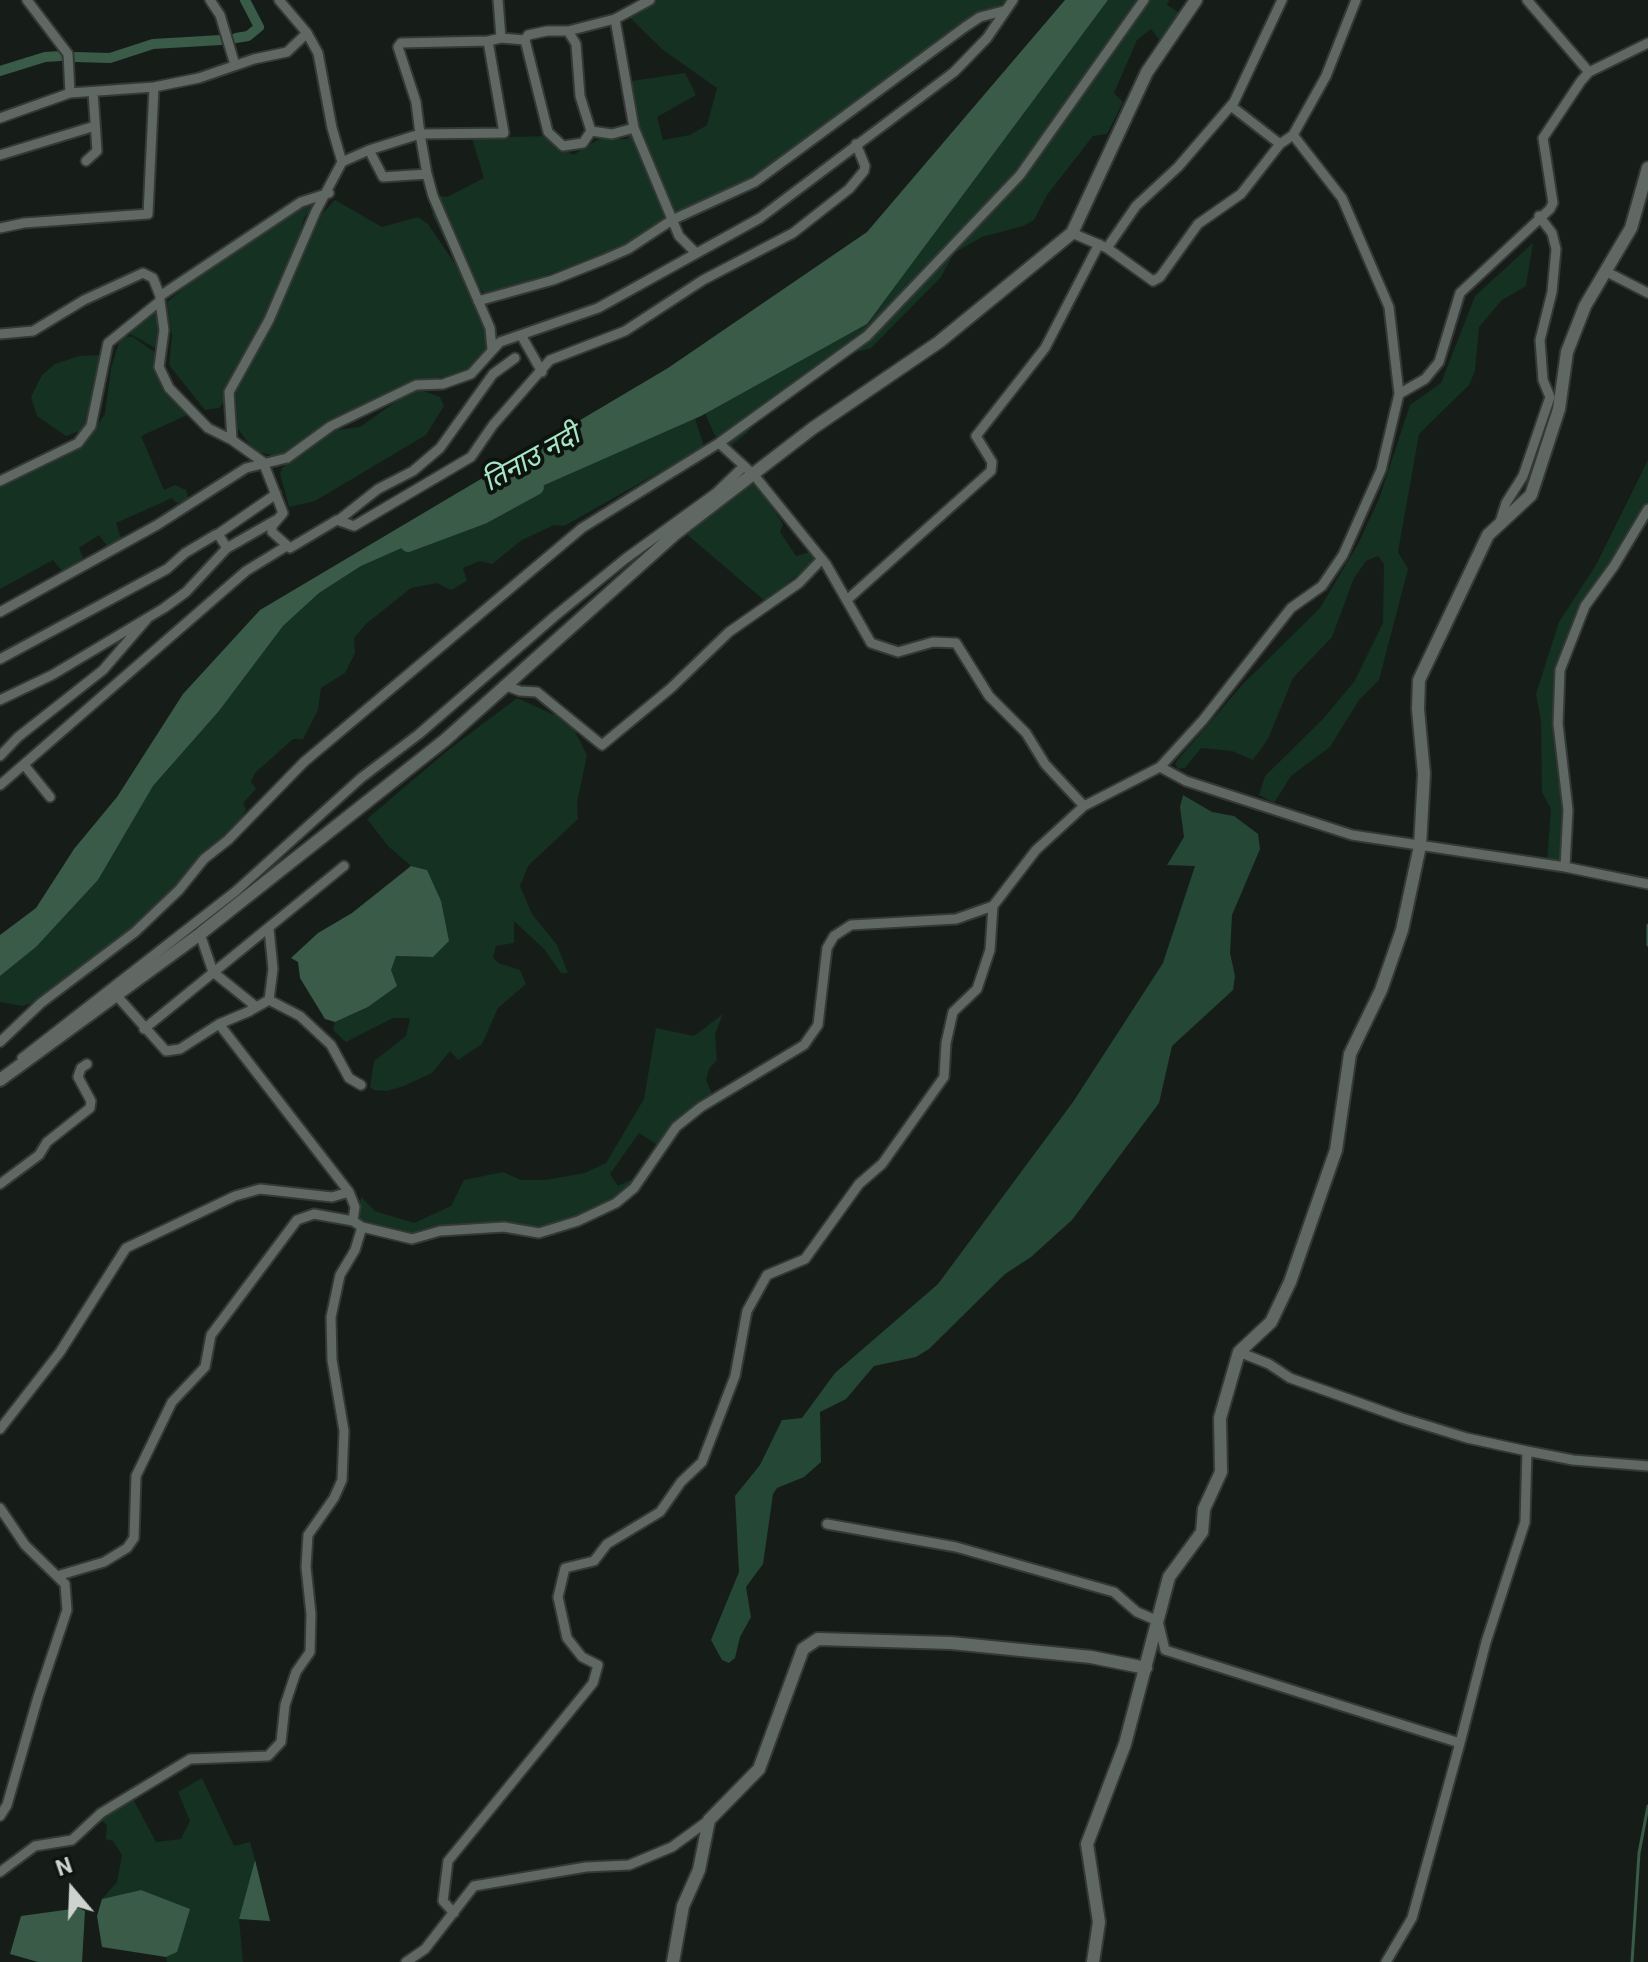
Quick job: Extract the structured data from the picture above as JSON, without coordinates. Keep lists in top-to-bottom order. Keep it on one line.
{"water":["तिनाउ नदी"],"north":"top"}
